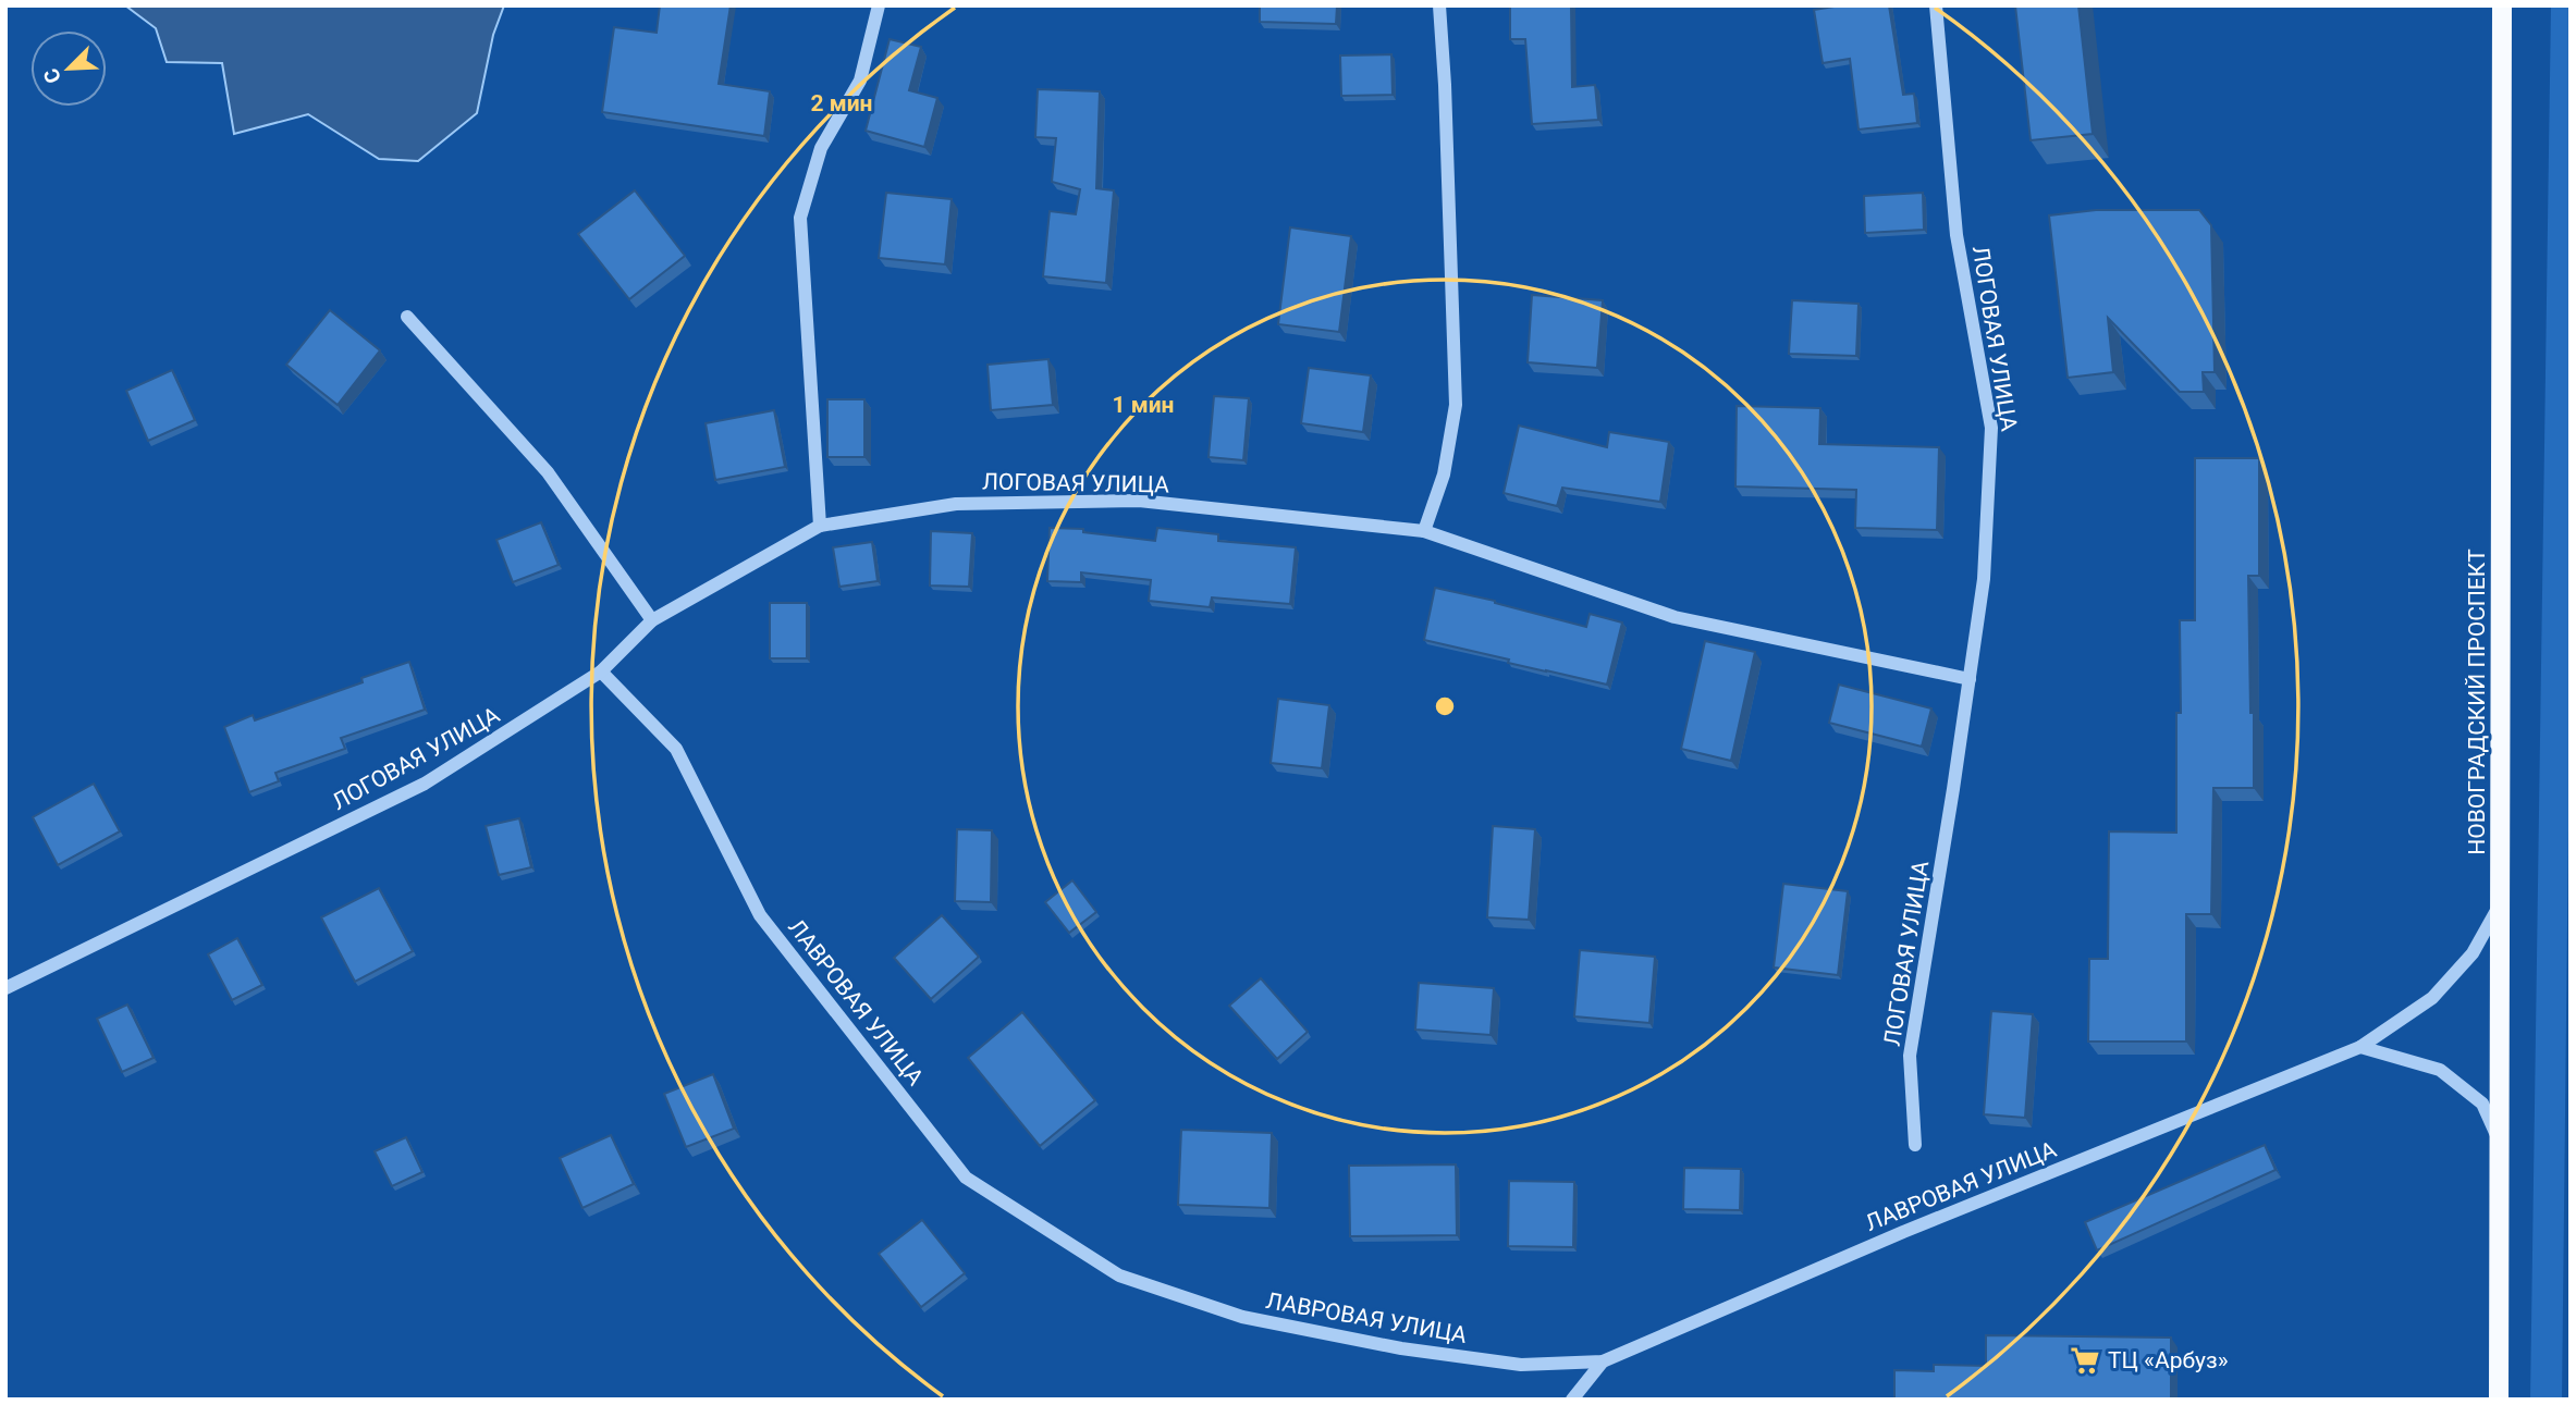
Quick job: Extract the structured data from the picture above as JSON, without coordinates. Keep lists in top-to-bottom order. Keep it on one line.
{"streets":{"main road":["НОВОГРАДСКИЙ ПРОСПЕКТ"],"street":["ЛОГОВАЯ УЛИЦА","ЛАВРОВАЯ УЛИЦА"]},"crossings":[["ЛОГОВАЯ УЛИЦА","ЛАВРОВАЯ УЛИЦА"],["НОВОГРАДСКИЙ ПРОСПЕКТ","ЛАВРОВАЯ УЛИЦА"]],"places":{"supermarket":["ТЦ «Арбуз»"]},"north":"bottom left","rings":["2 мин","1 мин"]}
